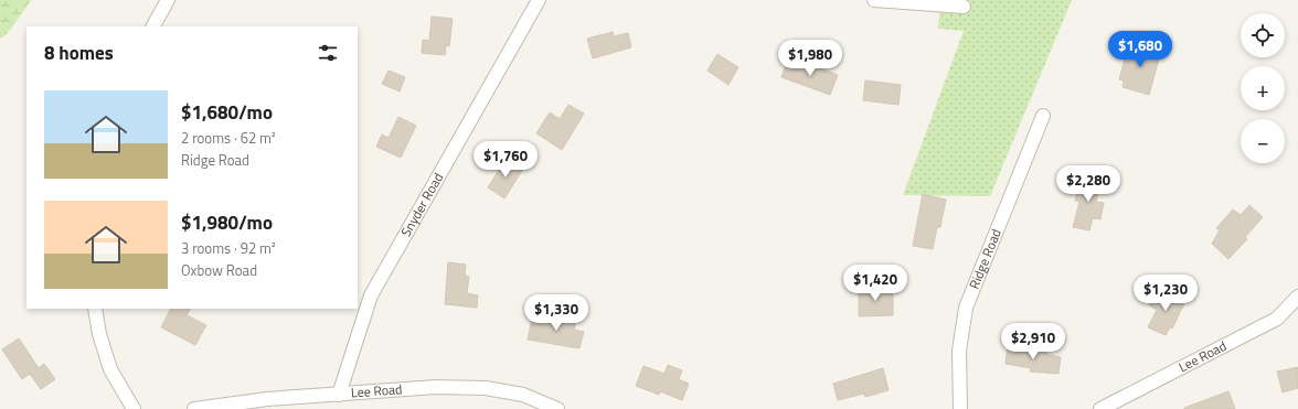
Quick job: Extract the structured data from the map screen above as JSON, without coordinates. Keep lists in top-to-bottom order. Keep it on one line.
{"streets":{"street":["Snyder Road","Ridge Road","Lee Road"]},"crossings":[["Snyder Road","Lee Road"]],"page":{"map_buttons":["+","−"],"heading":"8 homes","price":["$1,680","$1,980","$1,760","$2,280","$1,420","$1,230","$1,330","$2,910"],"list":[{"name":"$1,680/mo","note":"2 rooms · 62 m² · Ridge Road"},{"name":"$1,980/mo","note":"3 rooms · 92 m² · Oxbow Road"}]}}
